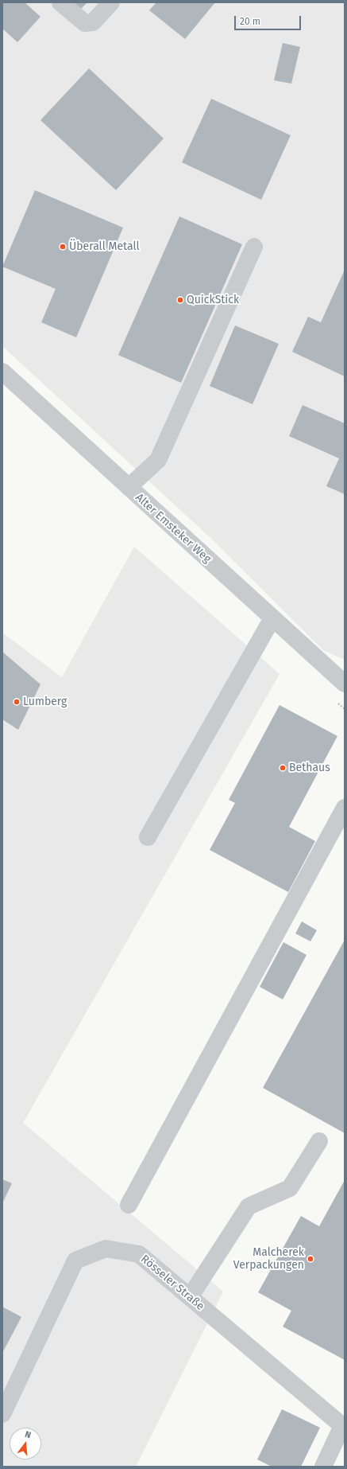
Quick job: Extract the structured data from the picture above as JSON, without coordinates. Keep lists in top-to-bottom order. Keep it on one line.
{"streets":{"street":["Alter Emsteker Weg","Rösseler Straße"]},"places":["Überall Metall","QuickStick","Lumberg","Bethaus","Malcherek Verpackungen"],"scale_bar":"20 m","north":"top"}
